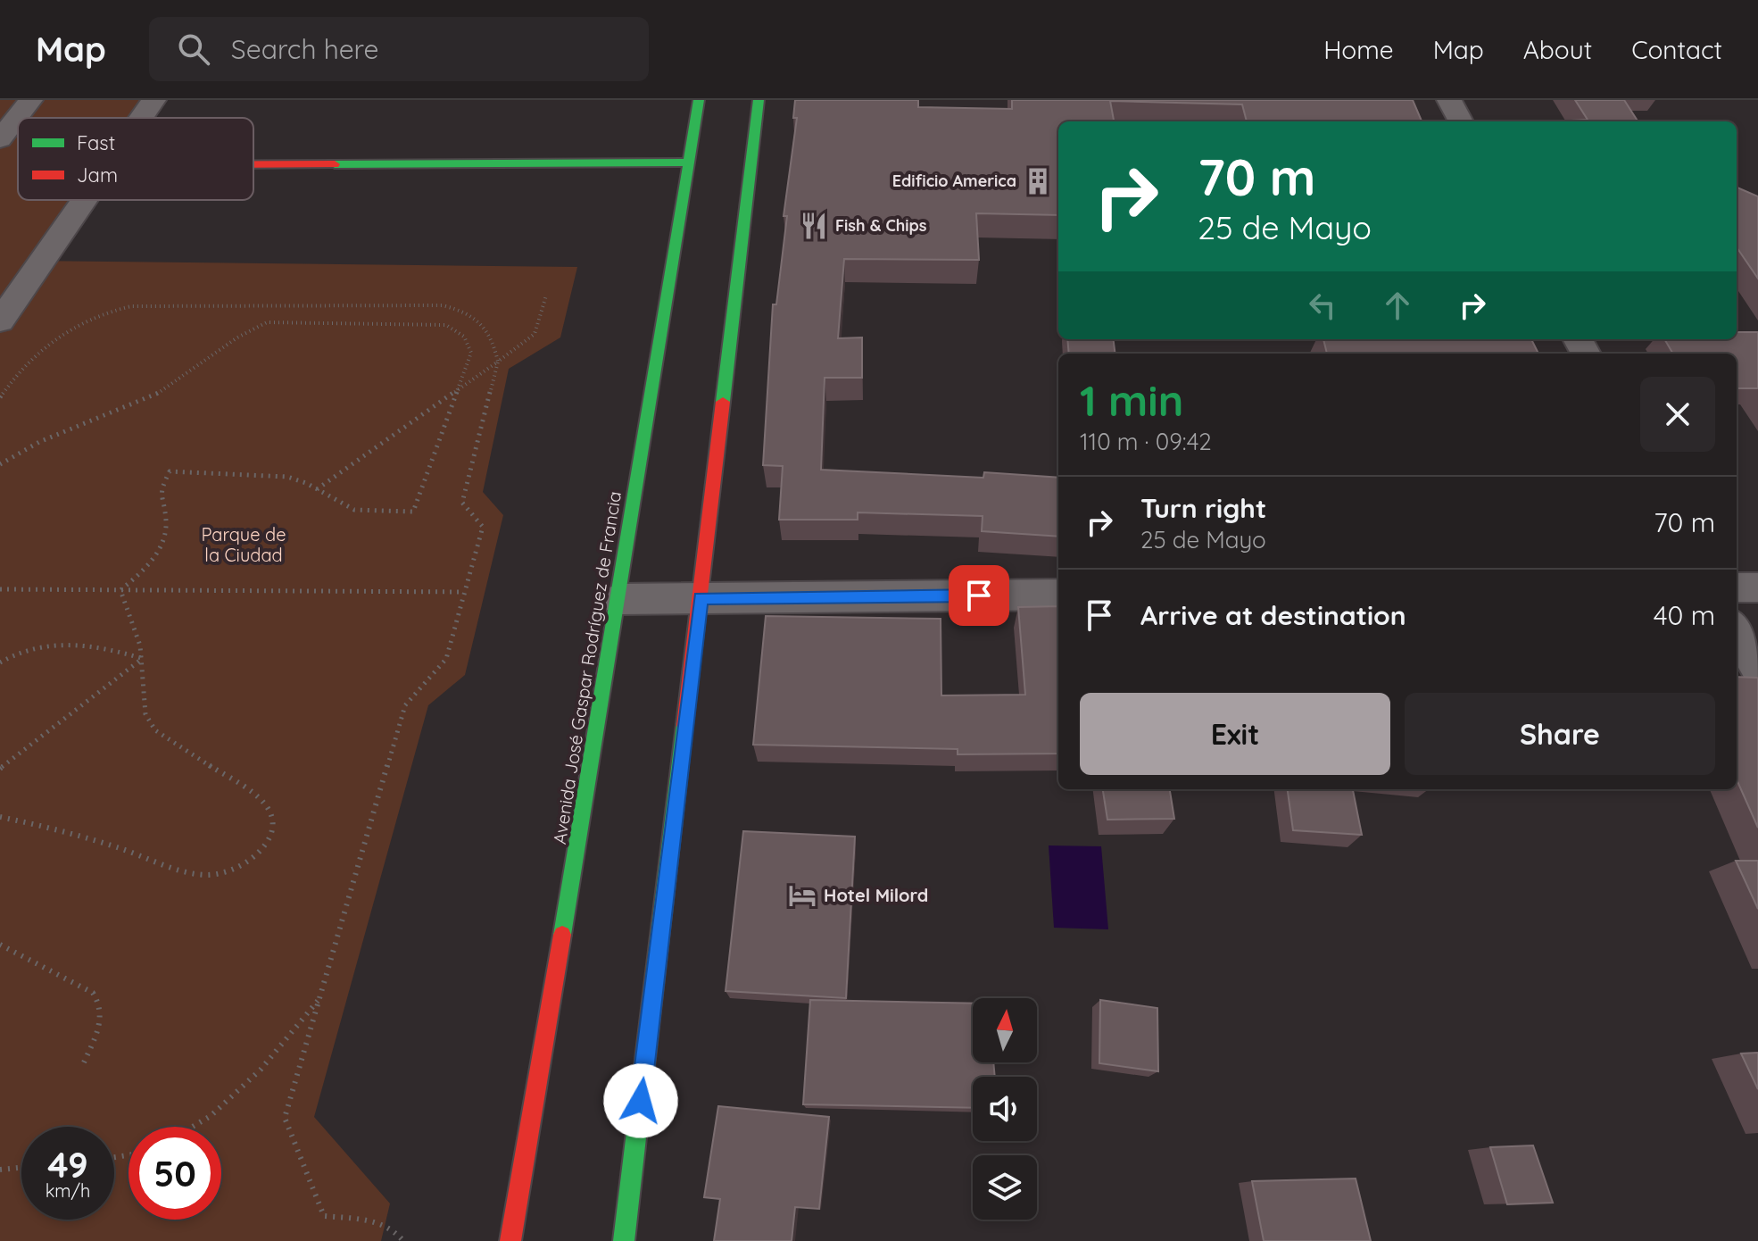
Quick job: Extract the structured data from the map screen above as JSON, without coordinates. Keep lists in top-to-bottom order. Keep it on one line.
{"streets":{"main road":["Avenida José Gaspar Rodríguez de Francia"]},"parks":["Parque de la Ciudad"],"places":{"building":["Edificio America"],"restaurant":["Fish & Chips"],"hotel":["Hotel Milord"]},"legend":["Fast","Jam"],"north":"top","page":{"header":"Map","search":"Search here","nav":["Home","Map","About","Contact"],"turn":["70 m","25 de Mayo"],"heading":["1 min","110 m · 09:42"],"list":[{"name":"Turn right","note":"25 de Mayo","value":"70 m"},{"name":"Arrive at destination","value":"40 m"}],"buttons":["Exit","Share"],"speed":"49 km/h","limit":"50"}}
